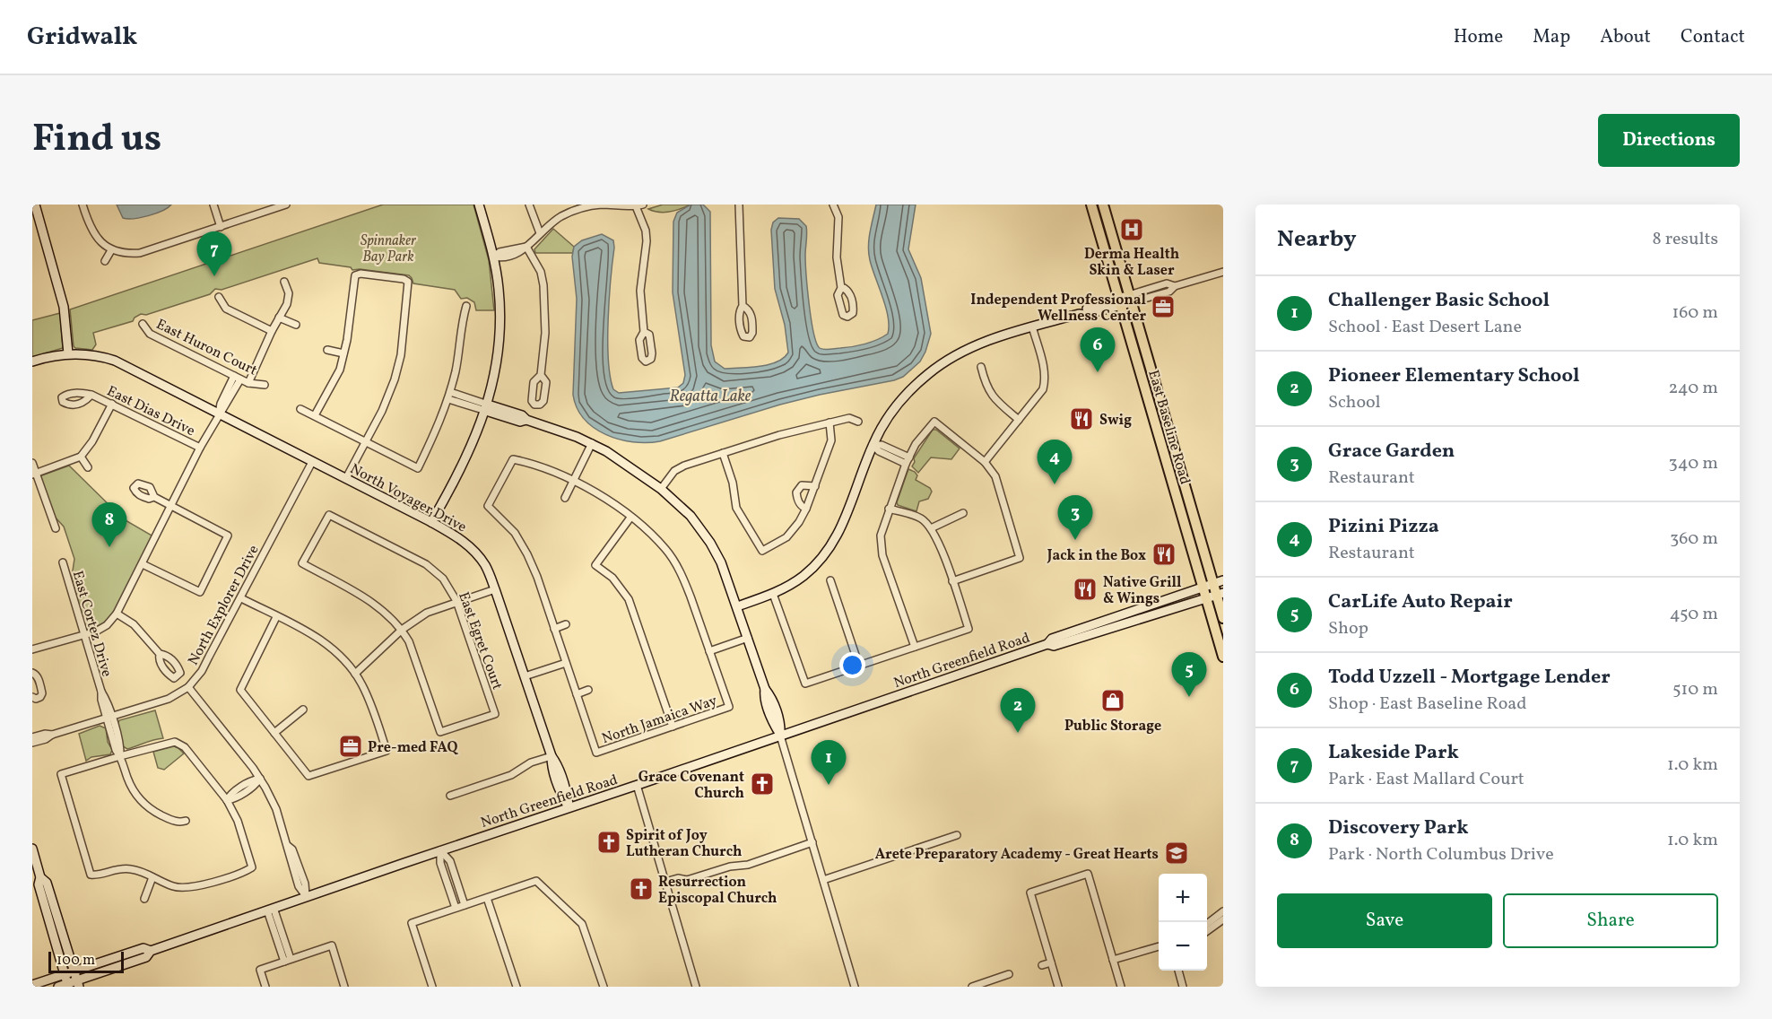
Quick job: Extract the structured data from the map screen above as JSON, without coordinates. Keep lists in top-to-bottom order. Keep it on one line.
{"streets":{"main road":["East Baseline Road"],"street":["East Huron Court","East Dias Drive","North Voyager Drive","North Explorer Drive","East Cortez Drive","East Egret Court","North Greenfield Road","North Jamaica Way"]},"crossings":[["East Baseline Road","North Greenfield Road"],["North Voyager Drive","North Explorer Drive"],["North Voyager Drive","North Greenfield Road"],["North Explorer Drive","East Cortez Drive"]],"water":["Regatta Lake"],"parks":["Spinnaker Bay Park"],"places":{"hospital":["Derma Health Skin & Laser"],"office":["Independent Professional Wellness Center","Pre-med FAQ"],"restaurant":["Swig","Jack in the Box","Native Grill & Wings"],"shop":["Public Storage"],"church":["Grace Covenant Church","Spirit of Joy Lutheran Church","Resurrection Episcopal Church"],"school or university":["Arete Preparatory Academy - Great Hearts"]},"scale_bar":"100 m","page":{"header":"Gridwalk","nav":["Home","Map","About","Contact"],"title":"Find us","buttons":["Directions",["Save","Share"]],"heading":["Nearby","8 results"],"pins":["7","6","4","3","8","5","2","1"],"list":[{"mark":"1","name":"Challenger Basic School","note":"School · East Desert Lane","value":"160 m"},{"mark":"2","name":"Pioneer Elementary School","note":"School","value":"240 m"},{"mark":"3","name":"Grace Garden","note":"Restaurant","value":"340 m"},{"mark":"4","name":"Pizini Pizza","note":"Restaurant","value":"360 m"},{"mark":"5","name":"CarLife Auto Repair","note":"Shop","value":"450 m"},{"mark":"6","name":"Todd Uzzell - Mortgage Lender","note":"Shop · East Baseline Road","value":"510 m"},{"mark":"7","name":"Lakeside Park","note":"Park · East Mallard Court","value":"1.0 km"},{"mark":"8","name":"Discovery Park","note":"Park · North Columbus Drive","value":"1.0 km"}],"map_buttons":["+","−"],"scale":"100 m"}}
